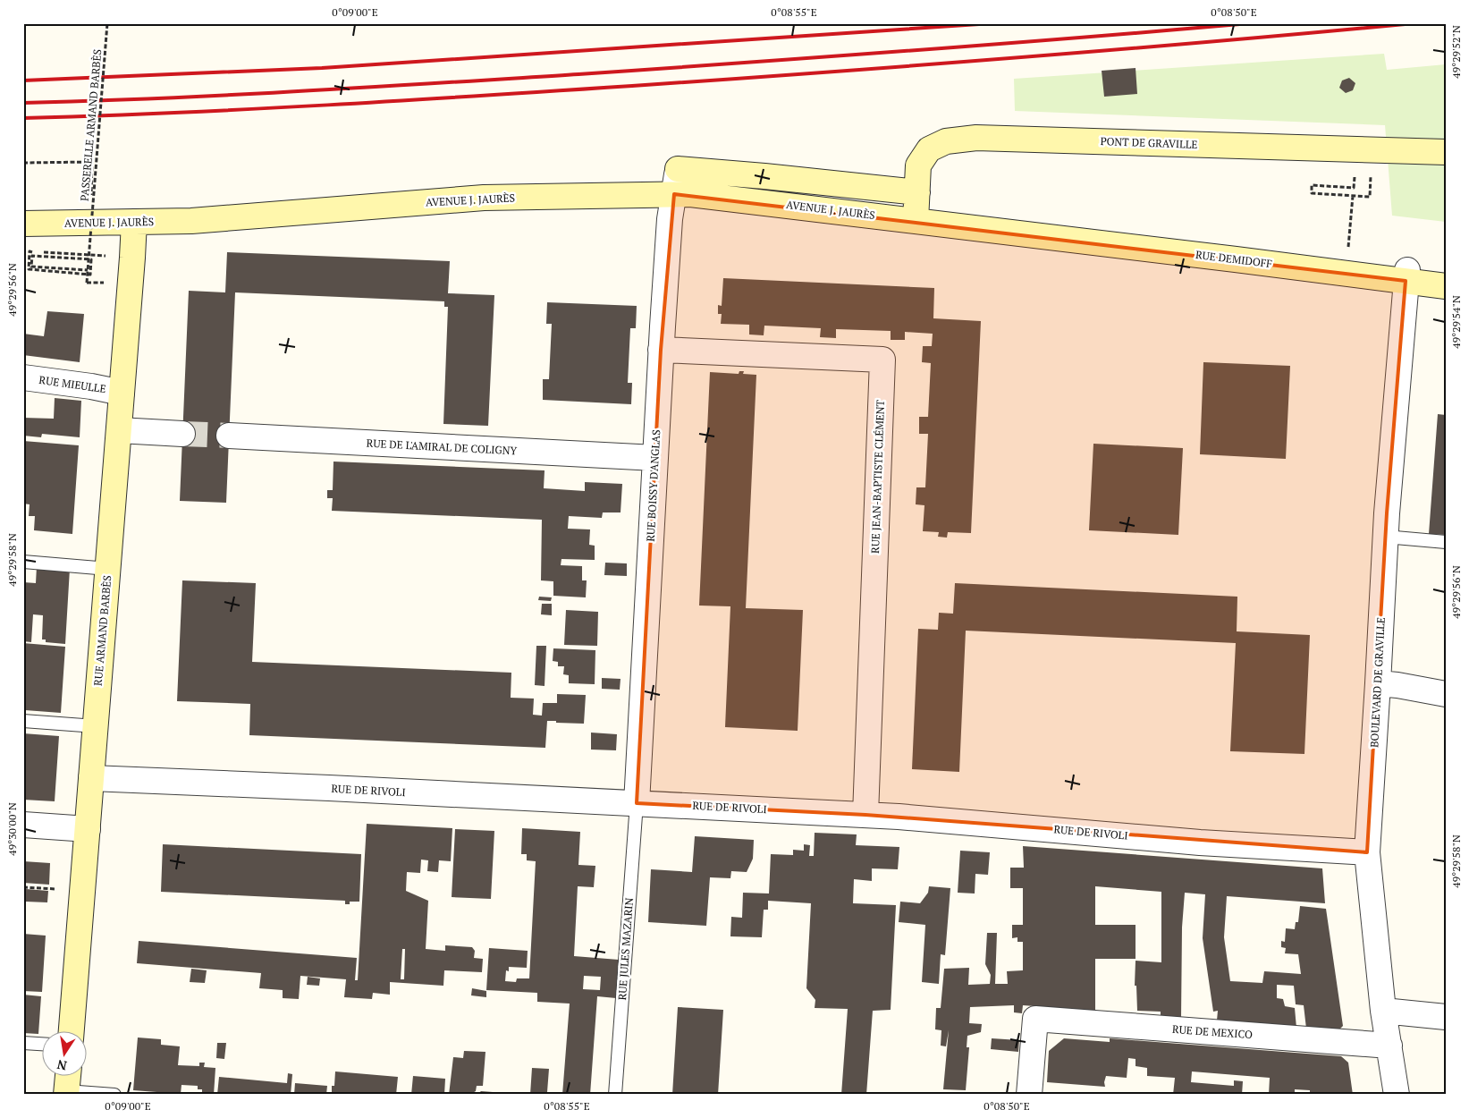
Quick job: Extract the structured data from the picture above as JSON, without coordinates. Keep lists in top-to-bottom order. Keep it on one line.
{"streets":{"street":["PONT DE GRAVILLE","AVENUE J. JAURÈS","RUE DEMIDOFF","RUE MIEULLE","RUE DE L'AMIRAL DE COLIGNY","RUE JEAN-BAPTISTE CLÉMENT","RUE BOISSY D'ANGLAS","RUE ARMAND BARBÈS","BOULEVARD DE GRAVILLE","RUE DE RIVOLI","RUE DE MEXICO"],"lane":["RUE JULES MAZARIN"],"path":["PASSERELLE ARMAND BARBÈS"]},"crossings":[["PONT DE GRAVILLE","AVENUE J. JAURÈS"],["PONT DE GRAVILLE","RUE DEMIDOFF"],["PONT DE GRAVILLE","RUE BOISSY D'ANGLAS"],["AVENUE J. JAURÈS","RUE DEMIDOFF"],["AVENUE J. JAURÈS","RUE BOISSY D'ANGLAS"],["AVENUE J. JAURÈS","RUE ARMAND BARBÈS"],["RUE DEMIDOFF","BOULEVARD DE GRAVILLE"],["RUE MIEULLE","RUE ARMAND BARBÈS"],["RUE DE L'AMIRAL DE COLIGNY","RUE BOISSY D'ANGLAS"],["RUE JEAN-BAPTISTE CLÉMENT","RUE BOISSY D'ANGLAS"],["RUE JEAN-BAPTISTE CLÉMENT","RUE DE RIVOLI"],["RUE BOISSY D'ANGLAS","RUE DE RIVOLI"],["RUE BOISSY D'ANGLAS","RUE JULES MAZARIN"],["RUE ARMAND BARBÈS","RUE DE RIVOLI"],["BOULEVARD DE GRAVILLE","RUE DE RIVOLI"],["BOULEVARD DE GRAVILLE","RUE DE MEXICO"],["RUE DE RIVOLI","RUE JULES MAZARIN"]],"north":"bottom","coordinates":["0°09'00\"E","0°08'55\"E","0°08'50\"E","49°29'52\"N","49°29'56\"N","49°29'54\"N","49°29'58\"N","49°30'00\"N"]}
